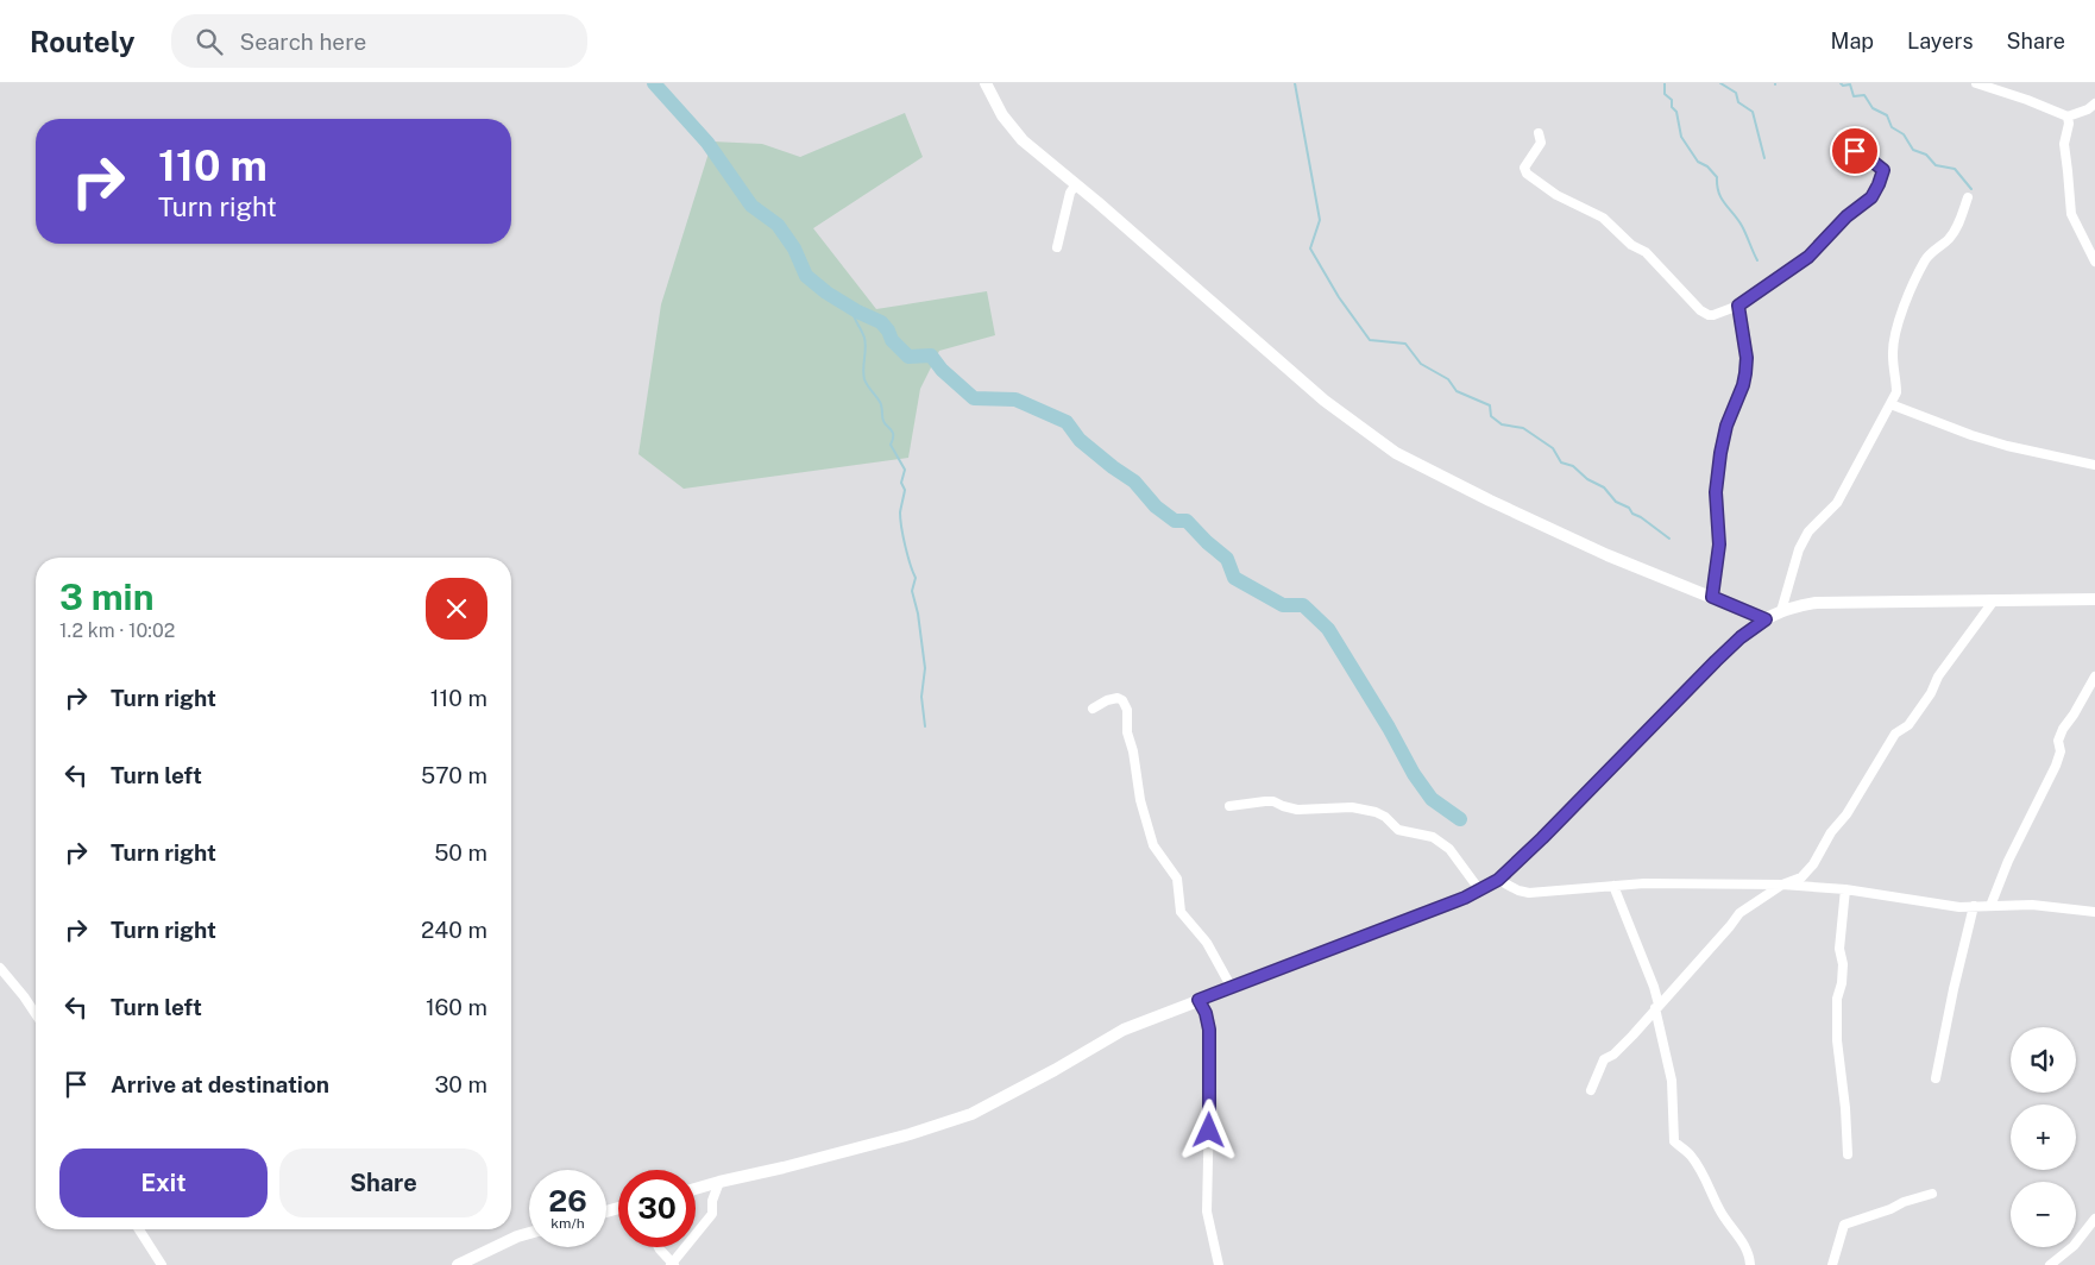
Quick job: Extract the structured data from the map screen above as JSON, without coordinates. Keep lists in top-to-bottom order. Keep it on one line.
{"page":{"header":"Routely","search":"Search here","nav":["Map","Layers","Share"],"turn":["110 m","Turn right"],"heading":["3 min","1.2 km · 10:02"],"list":[{"name":"Turn right","value":"110 m"},{"name":"Turn left","value":"570 m"},{"name":"Turn right","value":"50 m"},{"name":"Turn right","value":"240 m"},{"name":"Turn left","value":"160 m"},{"name":"Arrive at destination","value":"30 m"}],"map_buttons":["+","−"],"buttons":["Exit","Share"],"speed":"26 km/h","limit":"30"}}
